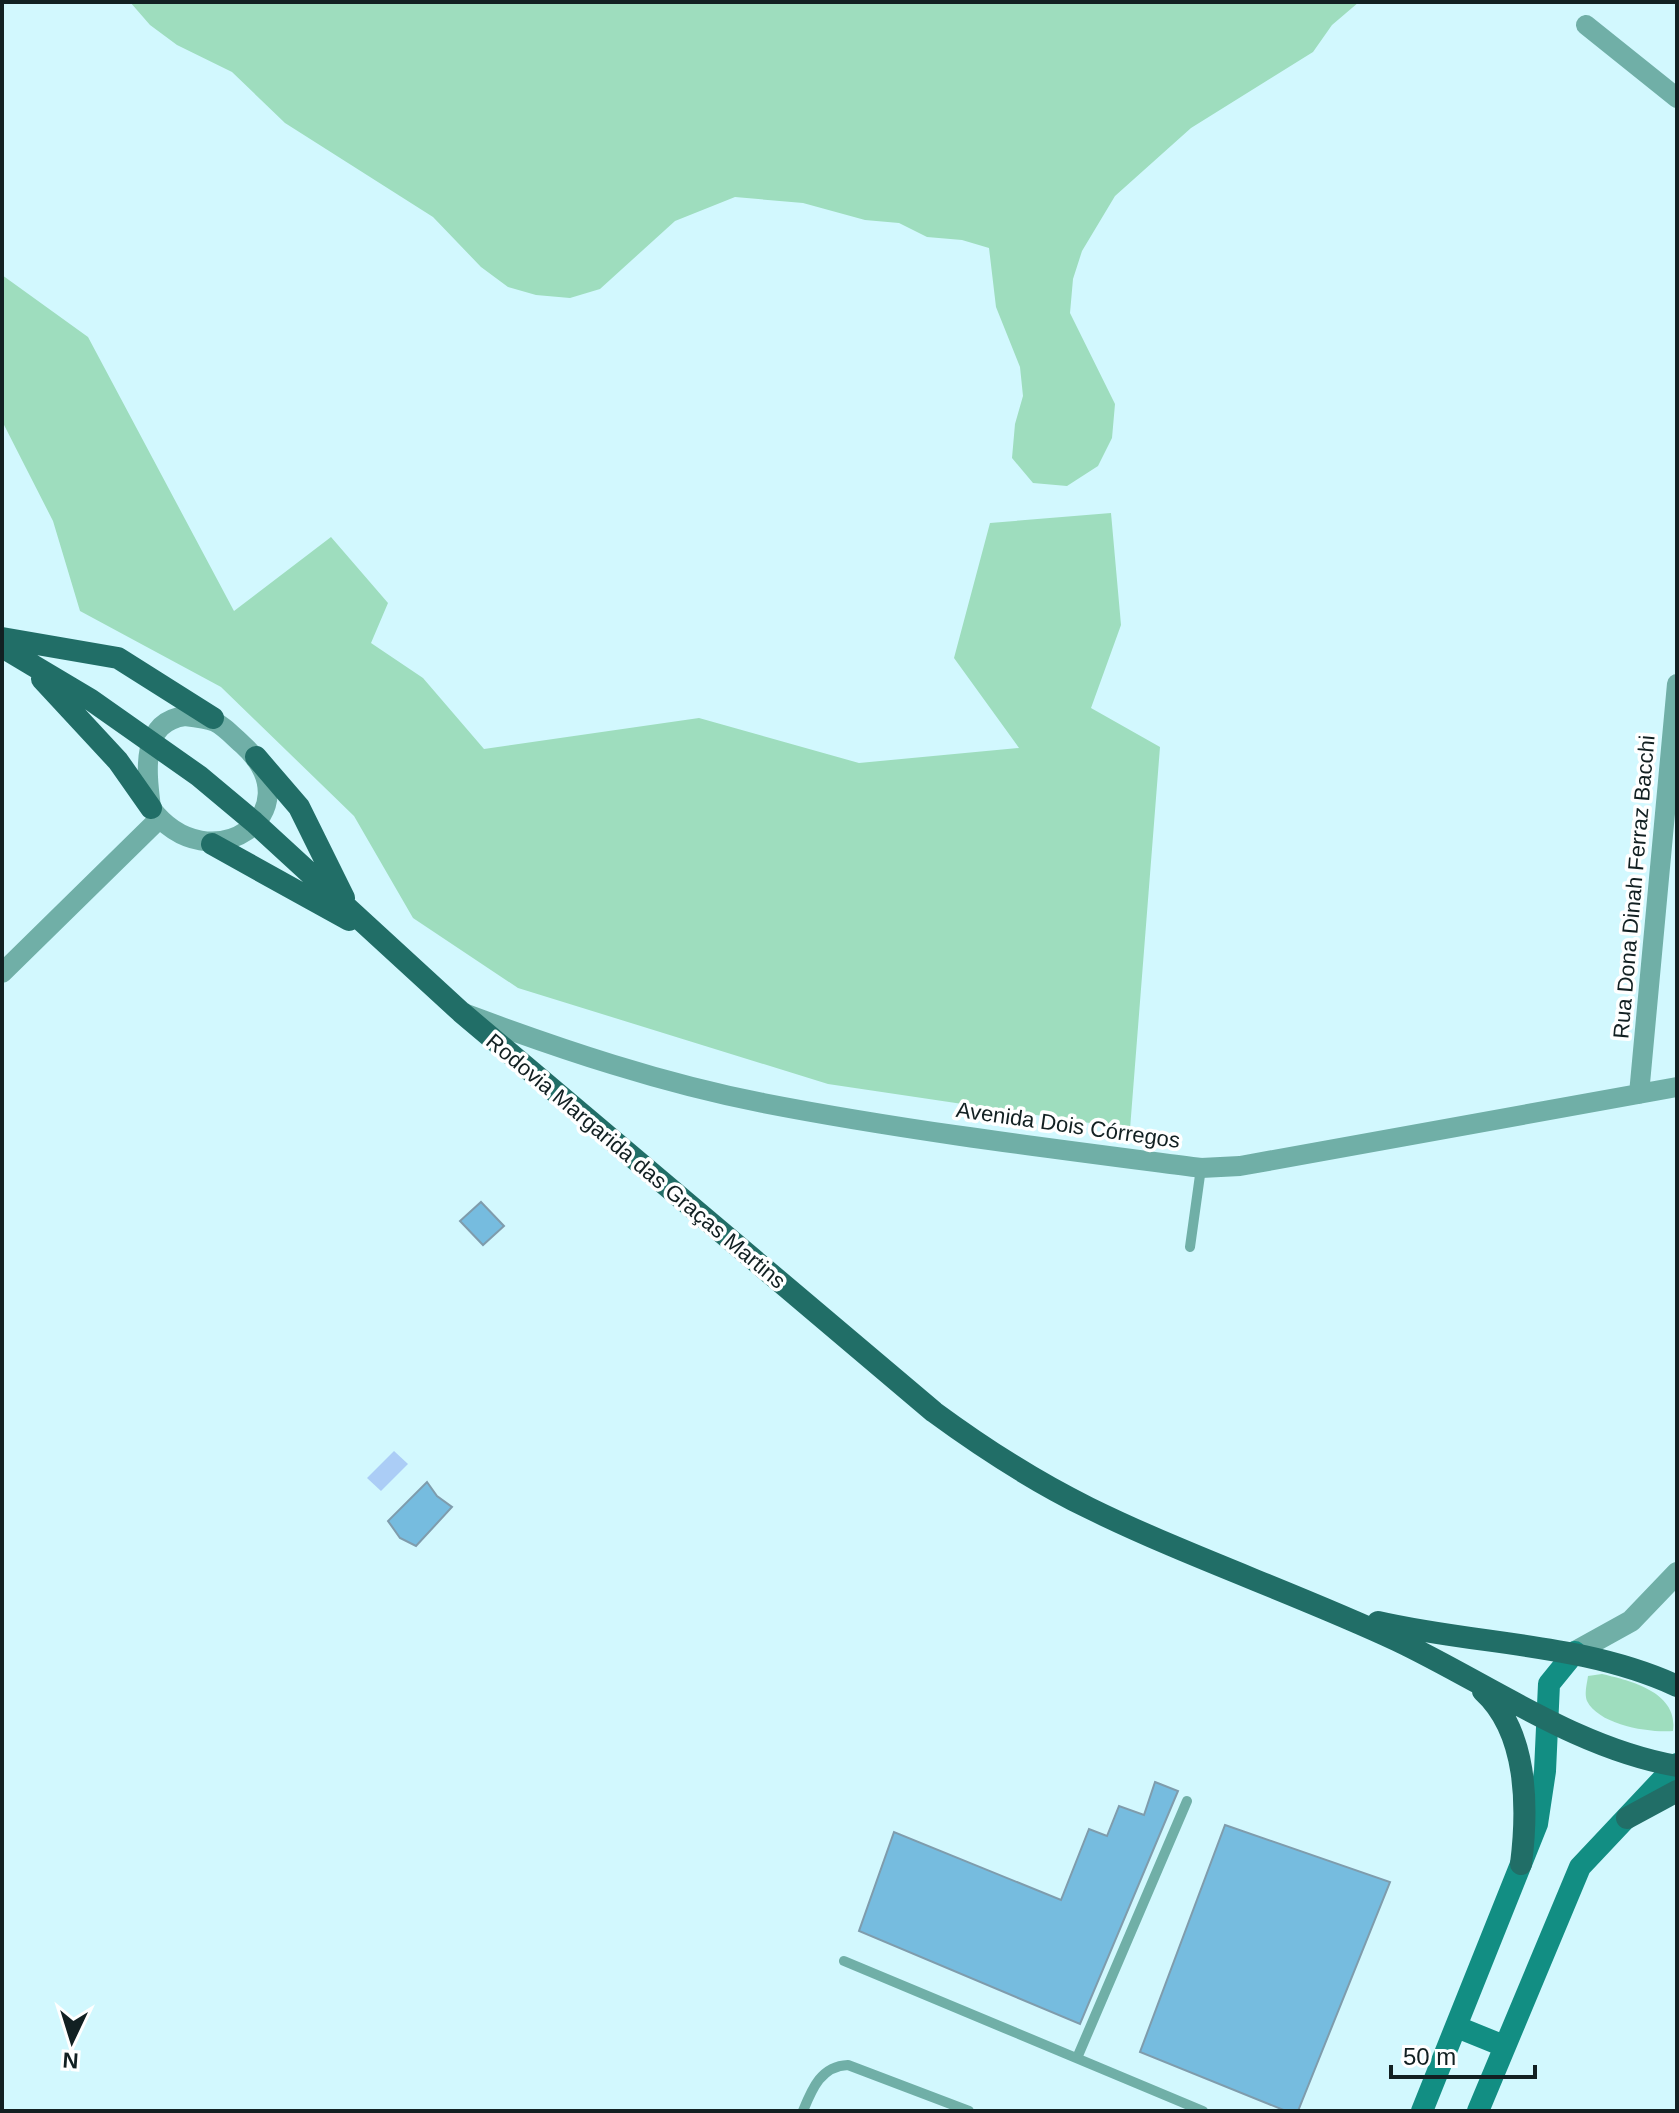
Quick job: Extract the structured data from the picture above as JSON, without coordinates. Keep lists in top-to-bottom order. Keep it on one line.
{"streets":{"main road":["Rodovia Margarida das Graças Martins"],"street":["Rua Dona Dinah Ferraz Bacchi","Avenida Dois Córregos"]},"crossings":[["Rua Dona Dinah Ferraz Bacchi","Avenida Dois Córregos"],["Avenida Dois Córregos","Rodovia Margarida das Graças Martins"]],"scale_bar":"50 m","north":"bottom"}
